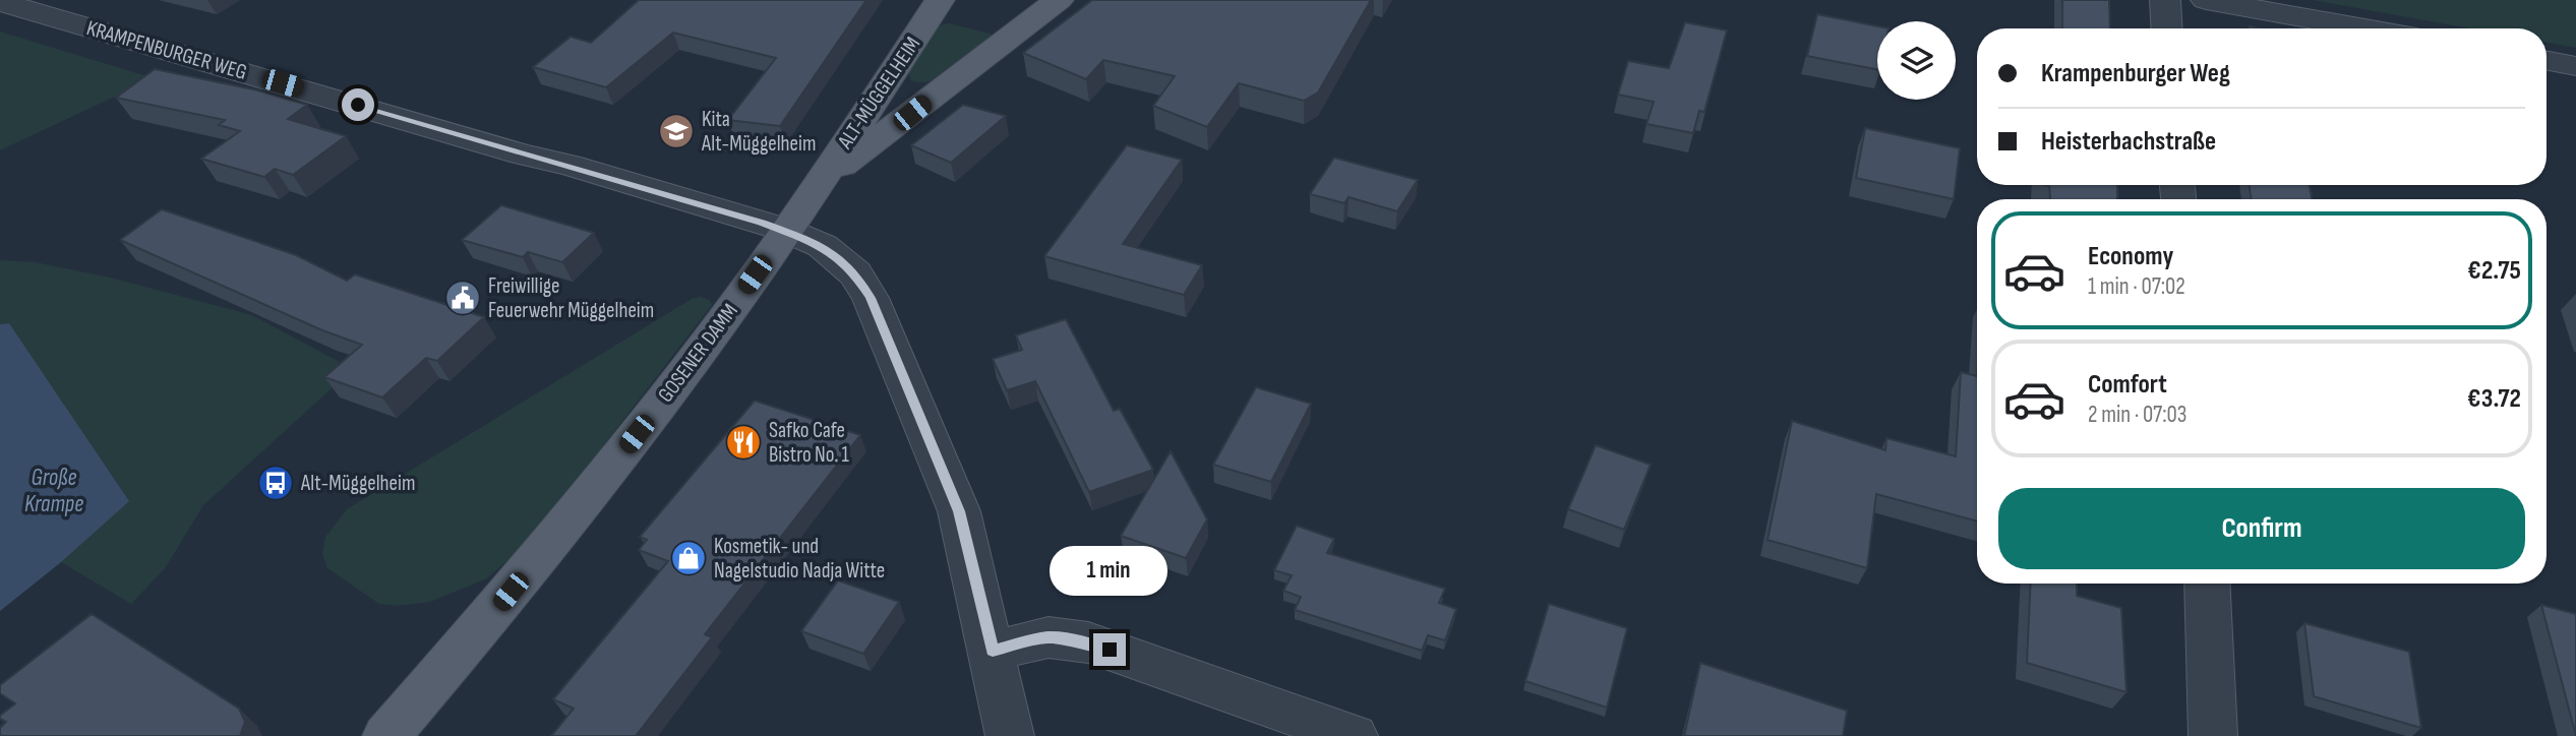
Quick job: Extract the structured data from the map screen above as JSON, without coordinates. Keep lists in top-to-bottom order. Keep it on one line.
{"streets":{"main road":["ALT-MÜGGELHEIM","GOSENER DAMM"],"street":["KRAMPENBURGER WEG"]},"crossings":[["KRAMPENBURGER WEG","ALT-MÜGGELHEIM"],["KRAMPENBURGER WEG","GOSENER DAMM"],["ALT-MÜGGELHEIM","GOSENER DAMM"]],"water":["Große Krampe"],"places":{"school or university":["Kita Alt-Müggelheim"],"public building":["Freiwillige Feuerwehr Müggelheim"],"restaurant":["Safko Cafe Bistro No. 1"],"bus stop":["Alt-Müggelheim"],"shop":["Kosmetik- und Nagelstudio Nadja Witte"]},"page":{"banner":["Krampenburger Weg","Heisterbachstraße"],"list":[{"name":"Economy","note":"1 min · 07:02","value":"€2.75"},{"name":"Comfort","note":"2 min · 07:03","value":"€3.72"}],"buttons":"Confirm","bubble":"1 min"}}
